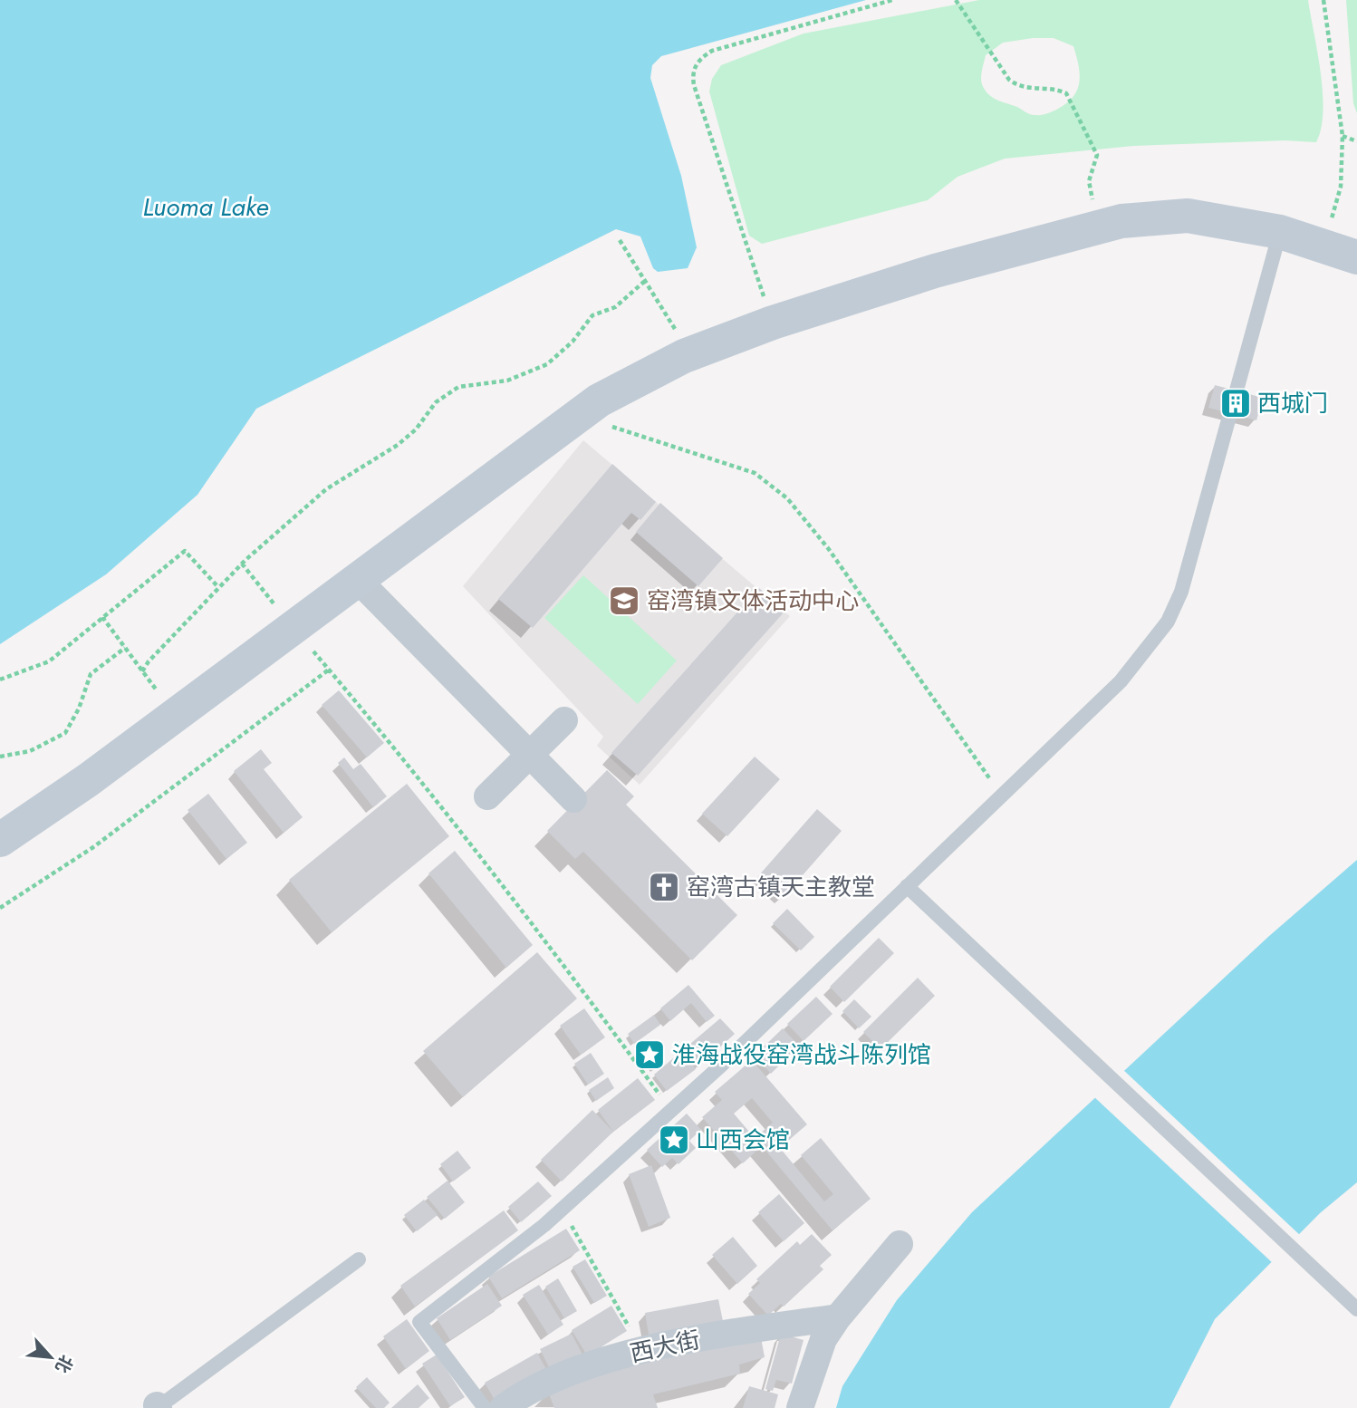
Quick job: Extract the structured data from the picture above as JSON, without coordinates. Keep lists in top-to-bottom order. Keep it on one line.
{"streets":{"street":["西大街"]},"water":["Luoma Lake"],"places":{"building":["西城门"],"school or university":["窑湾镇文体活动中心"],"church":["窑湾古镇天主教堂"],"place":["淮海战役窑湾战斗陈列馆","山西会馆"]},"north":"bottom right"}
